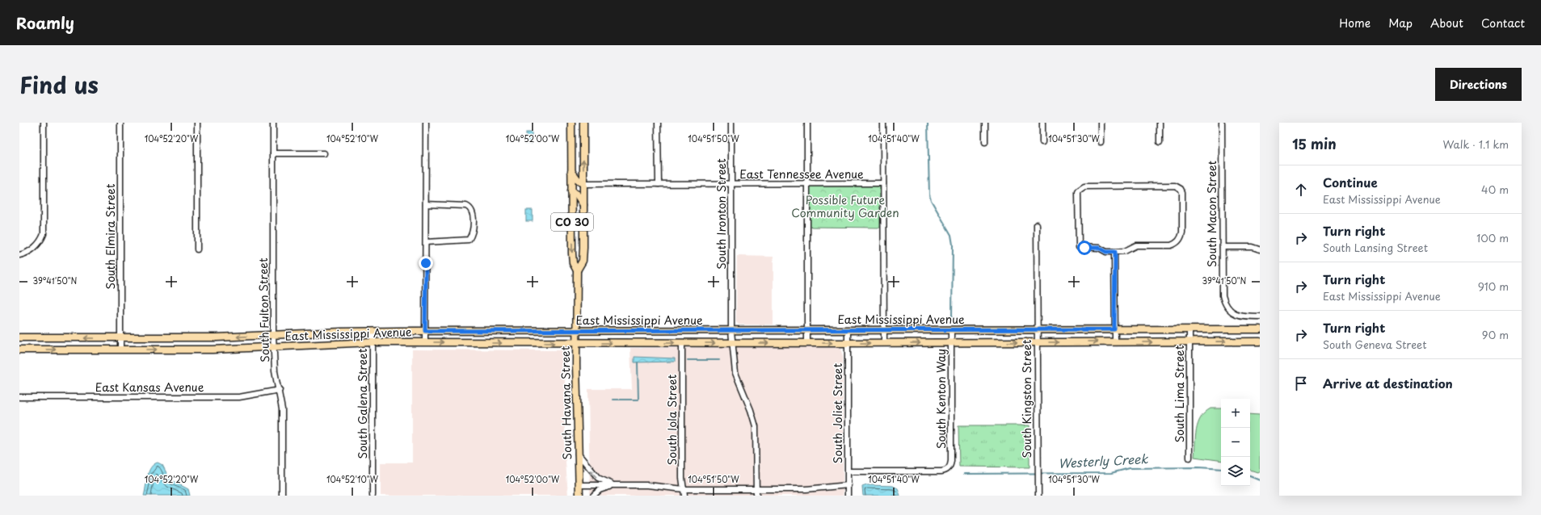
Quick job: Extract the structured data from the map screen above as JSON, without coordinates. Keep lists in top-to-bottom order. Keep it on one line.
{"streets":{"main road":["CO 30","East Mississippi Avenue","South Havana Street"],"street":["East Tennessee Avenue","South Ironton Street","South Macon Street","South Elmira Street","South Fulton Street","East Kansas Avenue","South Lima Street","South Kenton Way","South Kingston Street","South Galena Street","South Joliet Street","South Iola Street"]},"crossings":[["East Tennessee Avenue","South Ironton Street"],["East Tennessee Avenue","South Havana Street"],["South Ironton Street","East Mississippi Avenue"],["South Elmira Street","East Mississippi Avenue"],["South Fulton Street","East Mississippi Avenue"],["South Fulton Street","East Kansas Avenue"],["East Mississippi Avenue","South Lima Street"],["East Mississippi Avenue","South Kenton Way"],["East Mississippi Avenue","South Kingston Street"],["East Mississippi Avenue","South Havana Street"],["East Mississippi Avenue","South Galena Street"],["East Mississippi Avenue","South Joliet Street"],["East Mississippi Avenue","South Iola Street"],["South Kenton Way","South Joliet Street"]],"water":["Westerly Creek"],"parks":["Possible Future Community Garden"],"page":{"header":"Roamly","nav":["Home","Map","About","Contact"],"title":"Find us","buttons":"Directions","heading":["15 min","Walk · 1.1 km"],"list":[["Continue","East Mississippi Avenue","40 m"],["Turn right","South Lansing Street","100 m"],["Turn right","East Mississippi Avenue","910 m"],["Turn right","South Geneva Street","90 m"],"Arrive at destination"],"map_buttons":["+","−"]},"coordinates":["104°52'20\"W","104°52'10\"W","104°52'00\"W","104°51'50\"W","104°51'40\"W","104°51'30\"W","39°41'50\"N"]}
